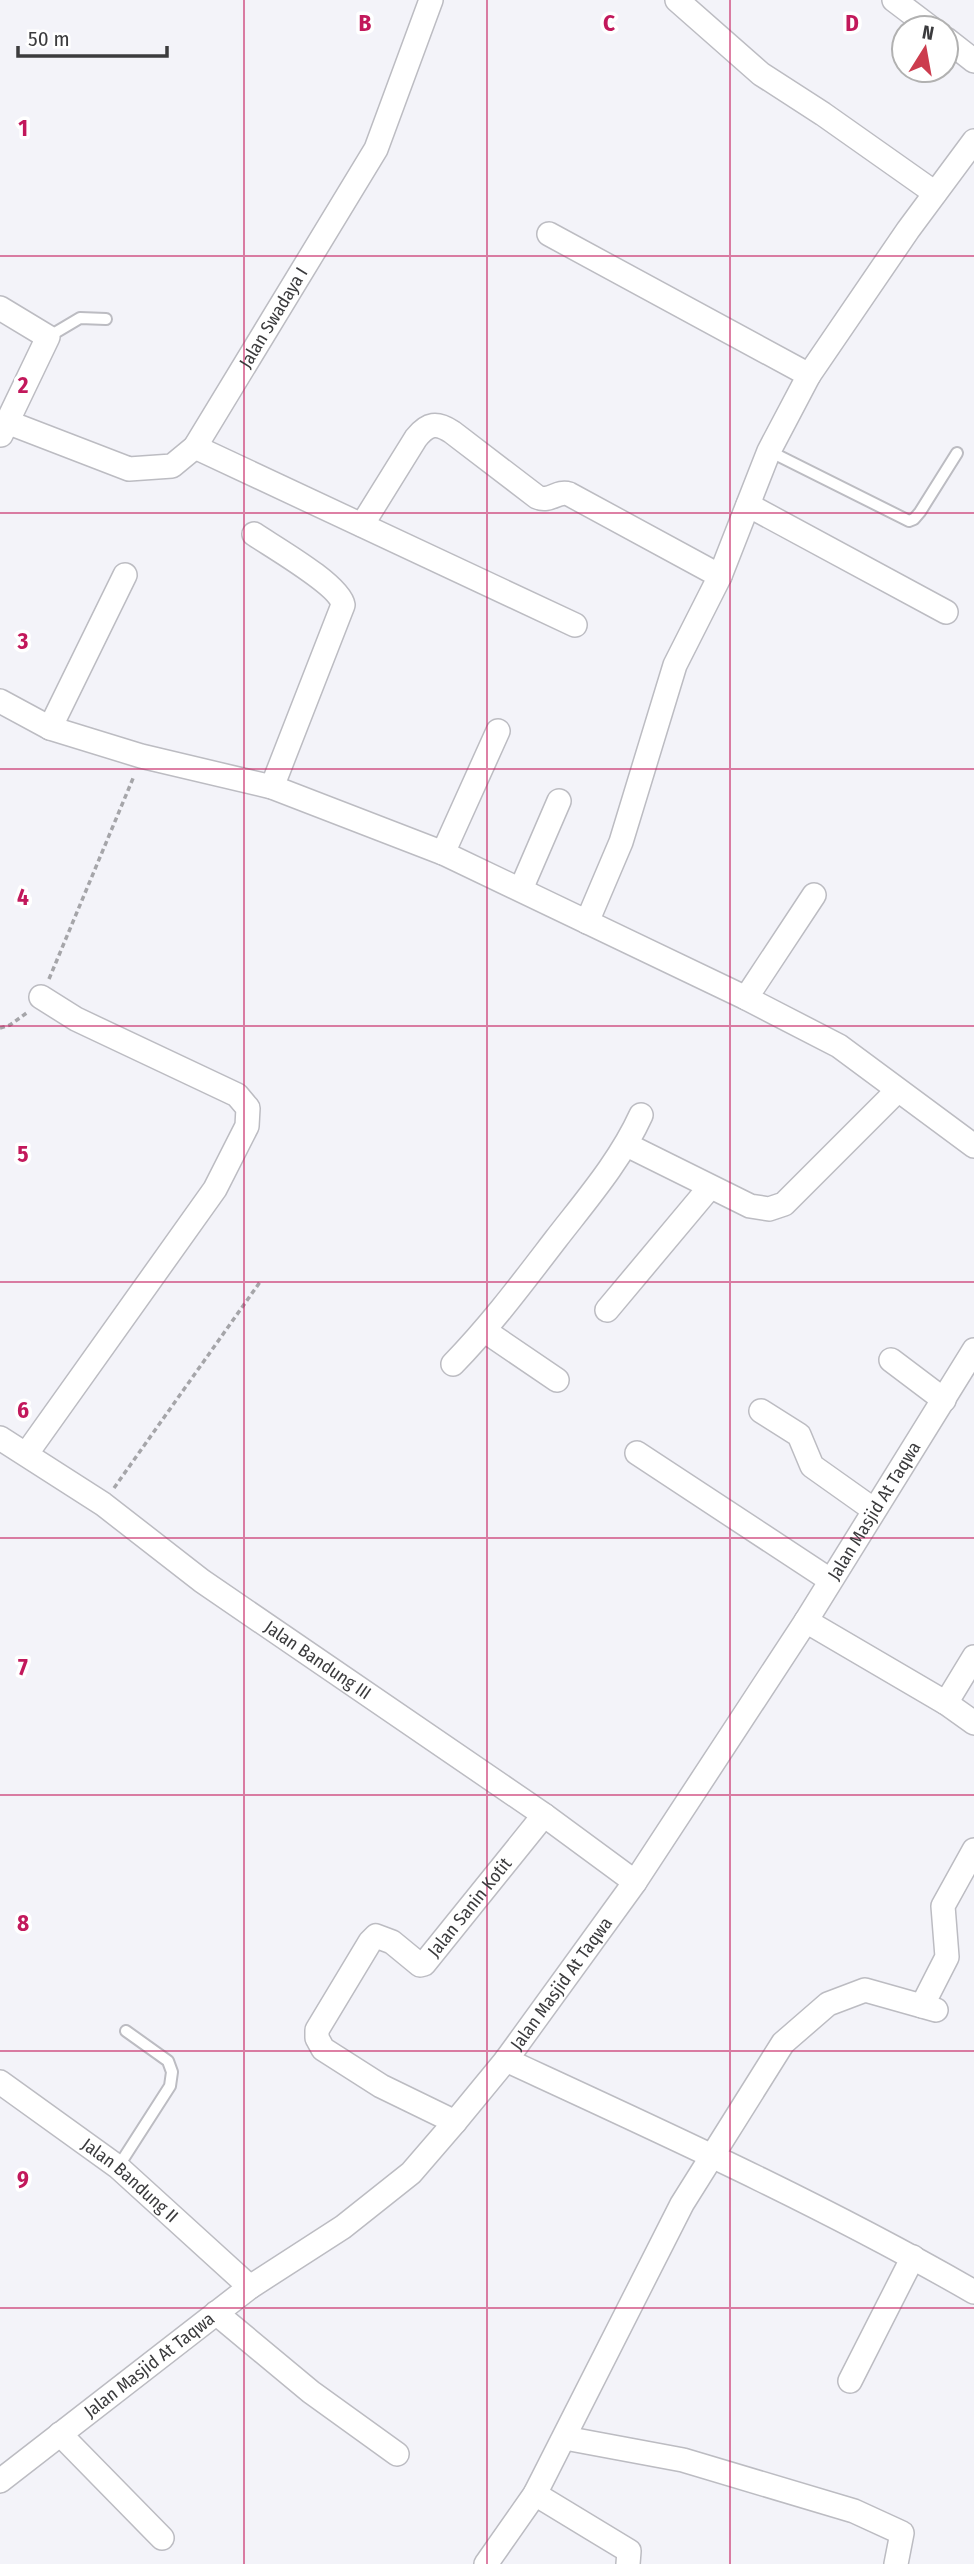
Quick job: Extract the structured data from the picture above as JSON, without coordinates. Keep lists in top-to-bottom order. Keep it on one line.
{"streets":{"street":["Jalan Swadaya I","Jalan Masjid At Taqwa","Jalan Bandung III","Jalan Sanin Kotit","Jalan Bandung II"]},"crossings":[["Jalan Masjid At Taqwa","Jalan Bandung III"],["Jalan Masjid At Taqwa","Jalan Sanin Kotit"],["Jalan Masjid At Taqwa","Jalan Bandung II"],["Jalan Bandung III","Jalan Sanin Kotit"]],"scale_bar":"50 m","north":"top","grid":{"columns":["B","C","D"],"rows":["1","2","3","4","5","6","7","8","9"]}}
